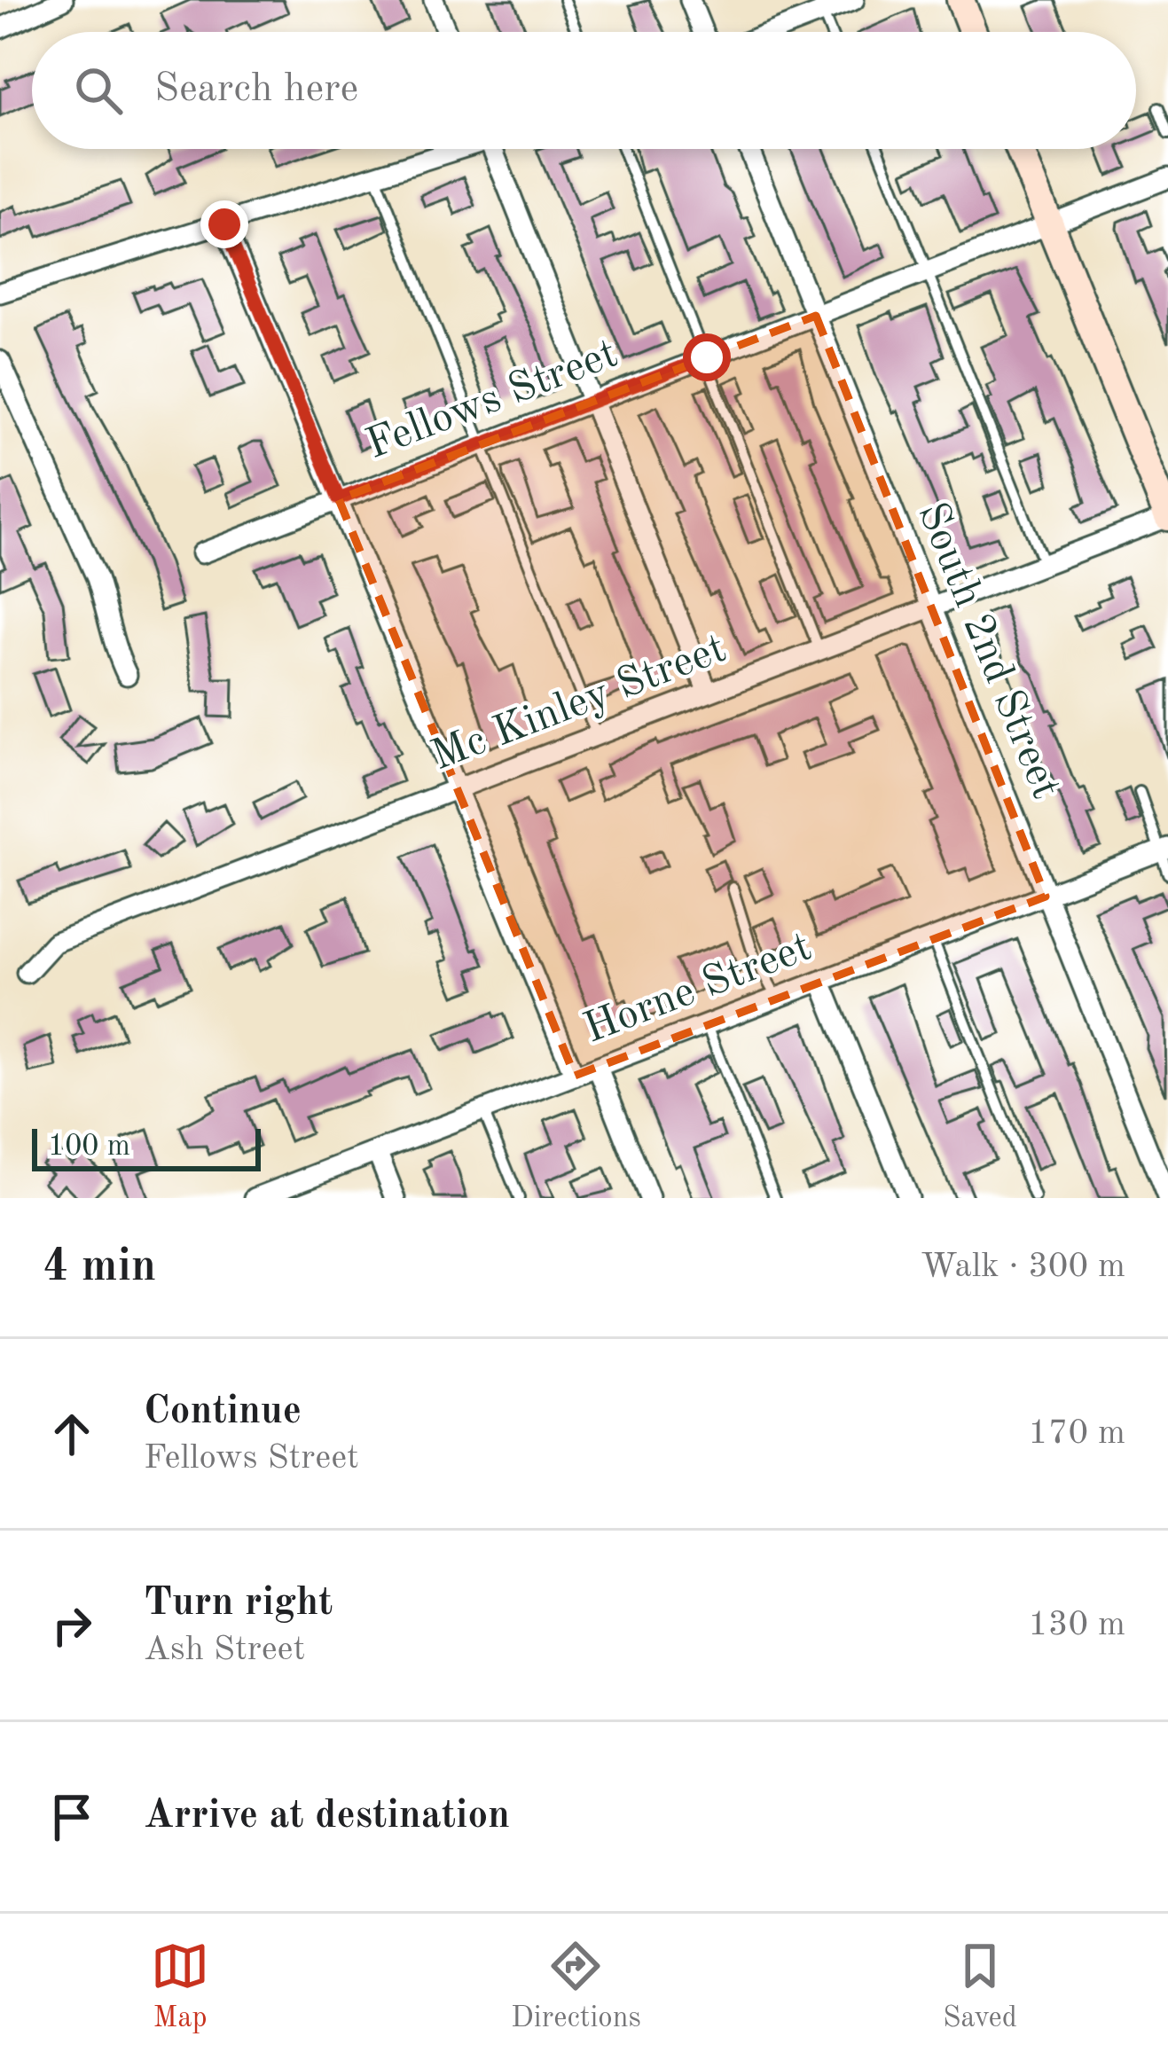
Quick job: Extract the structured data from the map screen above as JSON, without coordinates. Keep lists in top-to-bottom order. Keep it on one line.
{"streets":{"street":["Fellows Street","South 2nd Street","Mc Kinley Street","Horne Street"]},"crossings":[["Fellows Street","South 2nd Street"],["South 2nd Street","Mc Kinley Street"],["South 2nd Street","Horne Street"]],"scale_bar":"100 m","page":{"search":"Search here","scale":"100 m","heading":["4 min","Walk · 300 m"],"list":[["Continue","Fellows Street","170 m"],["Turn right","Ash Street","130 m"],"Arrive at destination"],"nav":["Map","Directions","Saved"]}}
